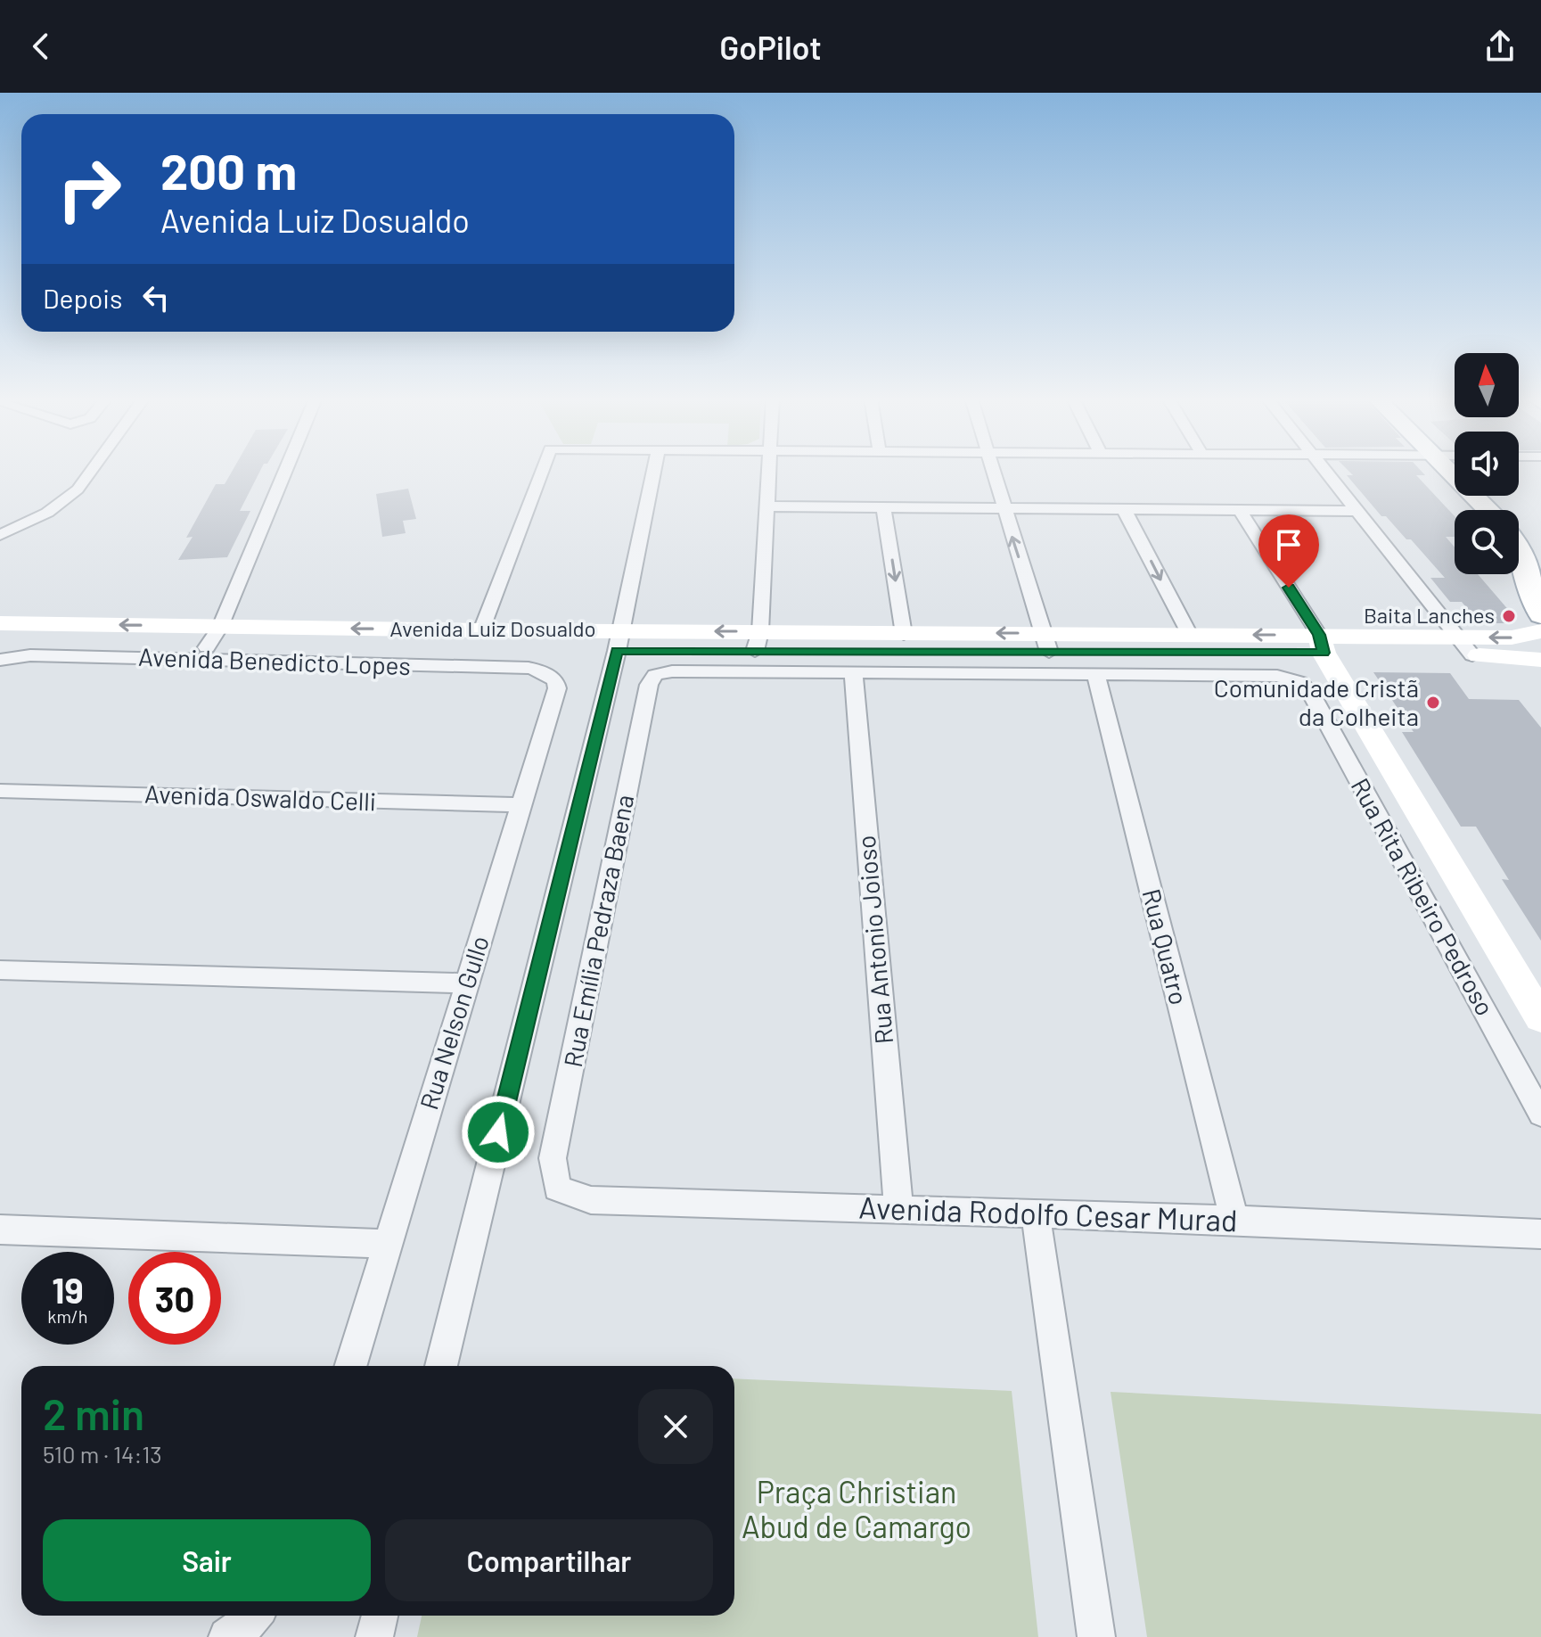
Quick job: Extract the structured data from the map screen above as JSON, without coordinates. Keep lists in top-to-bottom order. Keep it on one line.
{"streets":{"street":["Avenida Luiz Dosualdo","Avenida Benedicto Lopes","Avenida Oswaldo Celli","Rua Rita Ribeiro Pedroso","Rua Emília Pedraza Baena","Rua Antonio Joioso","Rua Quatro","Rua Nelson Gullo","Avenida Rodolfo Cesar Murad"]},"crossings":[["Avenida Benedicto Lopes","Rua Nelson Gullo"],["Avenida Oswaldo Celli","Rua Nelson Gullo"],["Rua Rita Ribeiro Pedroso","Rua Quatro"],["Rua Emília Pedraza Baena","Rua Antonio Joioso"],["Rua Emília Pedraza Baena","Avenida Rodolfo Cesar Murad"],["Rua Antonio Joioso","Avenida Rodolfo Cesar Murad"],["Rua Quatro","Avenida Rodolfo Cesar Murad"]],"parks":["Praça Christian Abud de Camargo"],"places":["Baita Lanches","Comunidade Cristã da Colheita"],"north":"top","page":{"header":"GoPilot","turn":["200 m","Avenida Luiz Dosualdo"],"then":"Depois","speed":"19 km/h","limit":"30","heading":["2 min","510 m · 14:13"],"buttons":["Sair","Compartilhar"]}}
